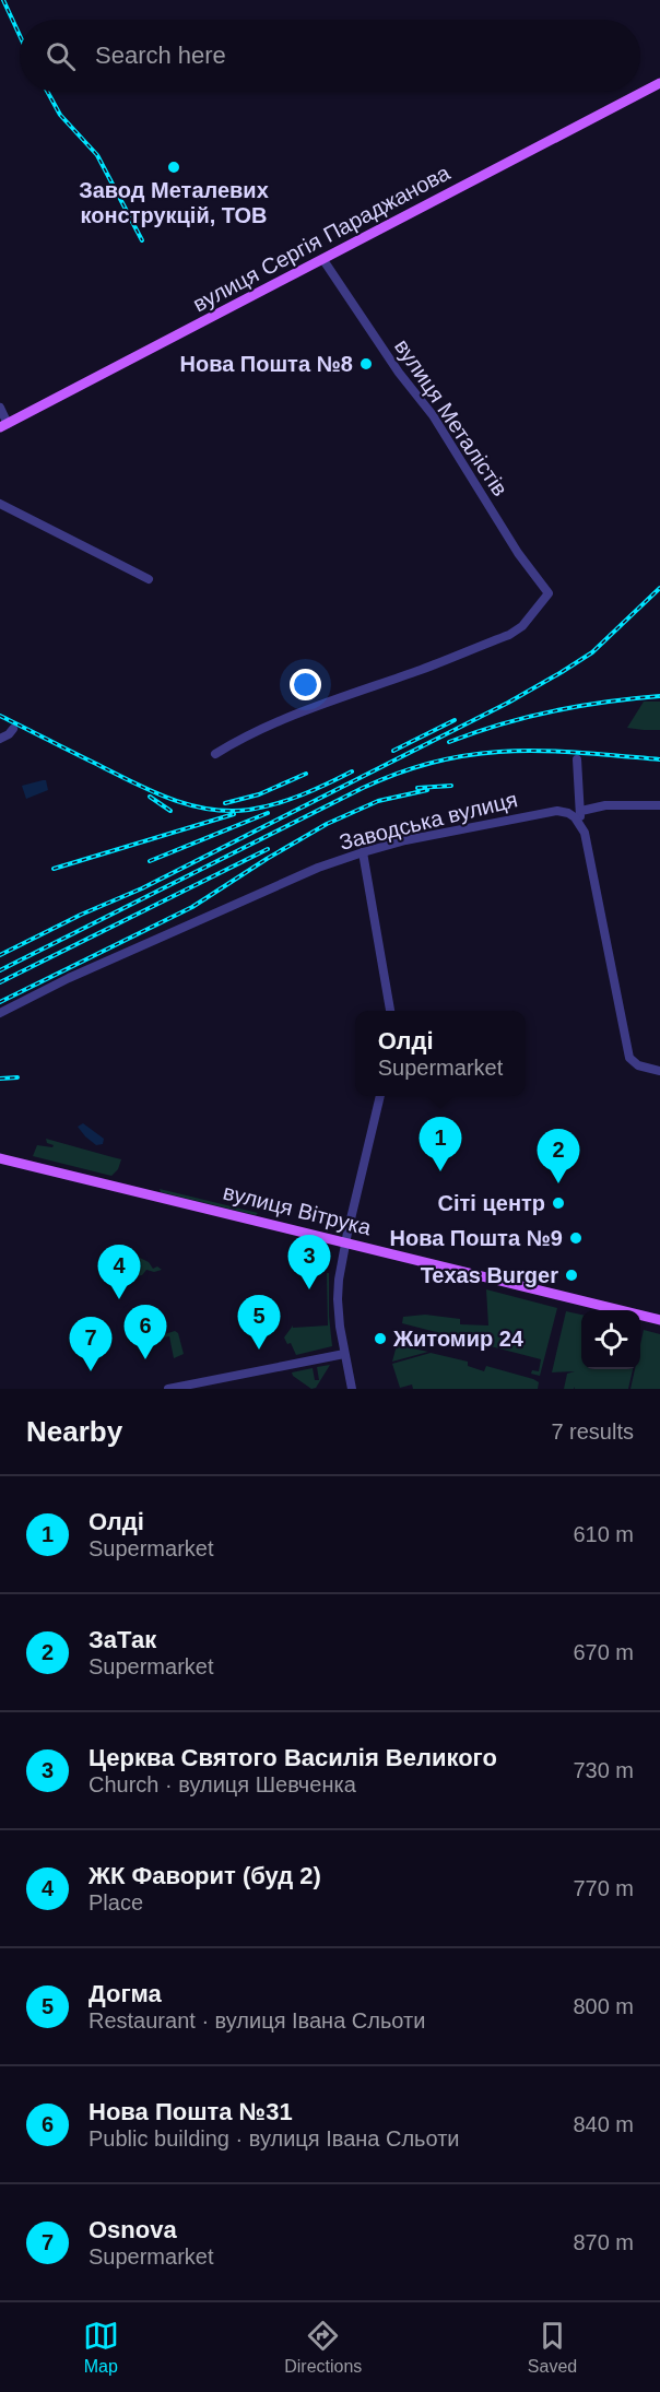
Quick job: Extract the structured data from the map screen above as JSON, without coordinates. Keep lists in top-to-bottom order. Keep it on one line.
{"streets":{"main road":["вулиця Сергія Параджанова","вулиця Вітрука"],"street":["вулиця Металістів","Заводська вулиця"]},"crossings":[["вулиця Сергія Параджанова","вулиця Металістів"]],"places":["Завод Металевих конструкцій, ТОВ","Нова Пошта №8","Сіті центр","Нова Пошта №9","Texas Burger","Житомир 24"],"page":{"search":"Search here","popup":["Олді","Supermarket"],"pins":["1","2","3","4","5","6","7"],"heading":["Nearby","7 results"],"list":[{"mark":"1","name":"Олді","note":"Supermarket","value":"610 m"},{"mark":"2","name":"ЗаТак","note":"Supermarket","value":"670 m"},{"mark":"3","name":"Церква Святого Василія Великого","note":"Church · вулиця Шевченка","value":"730 m"},{"mark":"4","name":"ЖК Фаворит (буд 2)","note":"Place","value":"770 m"},{"mark":"5","name":"Догма","note":"Restaurant · вулиця Івана Сльоти","value":"800 m"},{"mark":"6","name":"Нова Пошта №31","note":"Public building · вулиця Івана Сльоти","value":"840 m"},{"mark":"7","name":"Osnova","note":"Supermarket","value":"870 m"}],"nav":["Map","Directions","Saved"]}}
